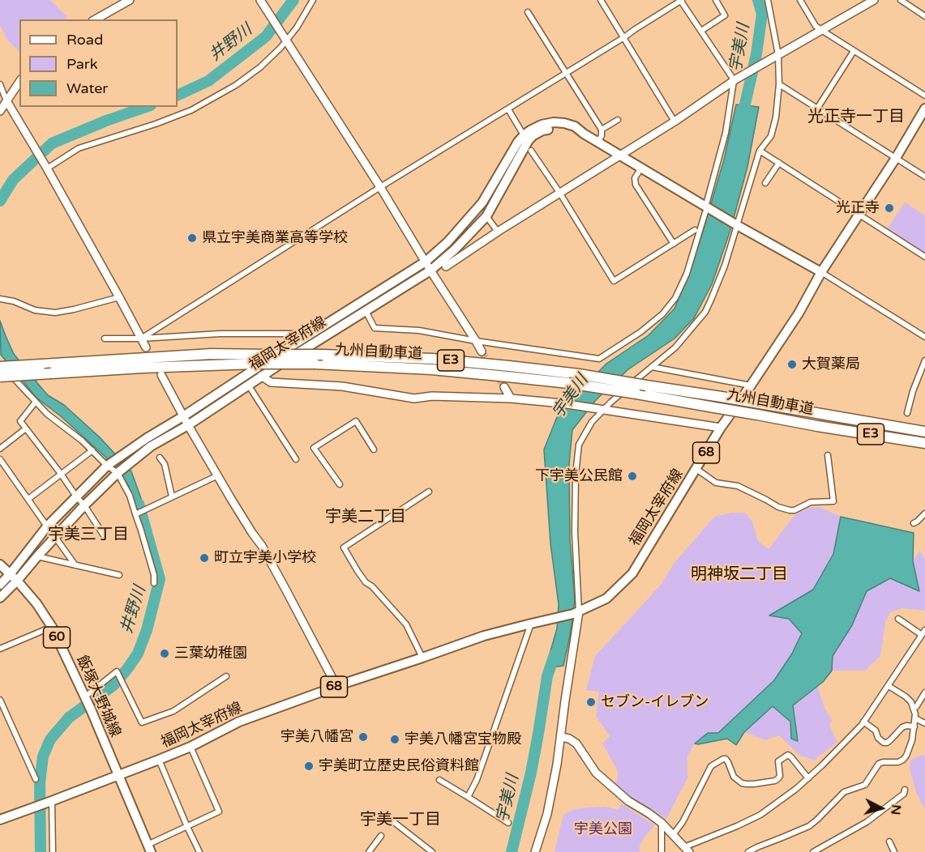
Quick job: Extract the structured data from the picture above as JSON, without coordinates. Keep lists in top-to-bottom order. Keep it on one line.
{"streets":{"highway":["九州自動車道","E3"],"main road":["福岡太宰府線","68","60","飯塚大野城線"]},"crossings":[["福岡太宰府線","飯塚大野城線"]],"districts":["光正寺一丁目","宇美二丁目","宇美三丁目","明神坂二丁目","宇美一丁目"],"water":["井野川","宇美川"],"parks":["宇美公園"],"places":["光正寺","県立宇美商業高等学校","大賀薬局","下宇美公民館","町立宇美小学校","三葉幼稚園","セブン-イレブン","宇美八幡宮","宇美八幡宮宝物殿","宇美町立歴史民俗資料館"],"legend":["Road","Park","Water"],"north":"right"}
